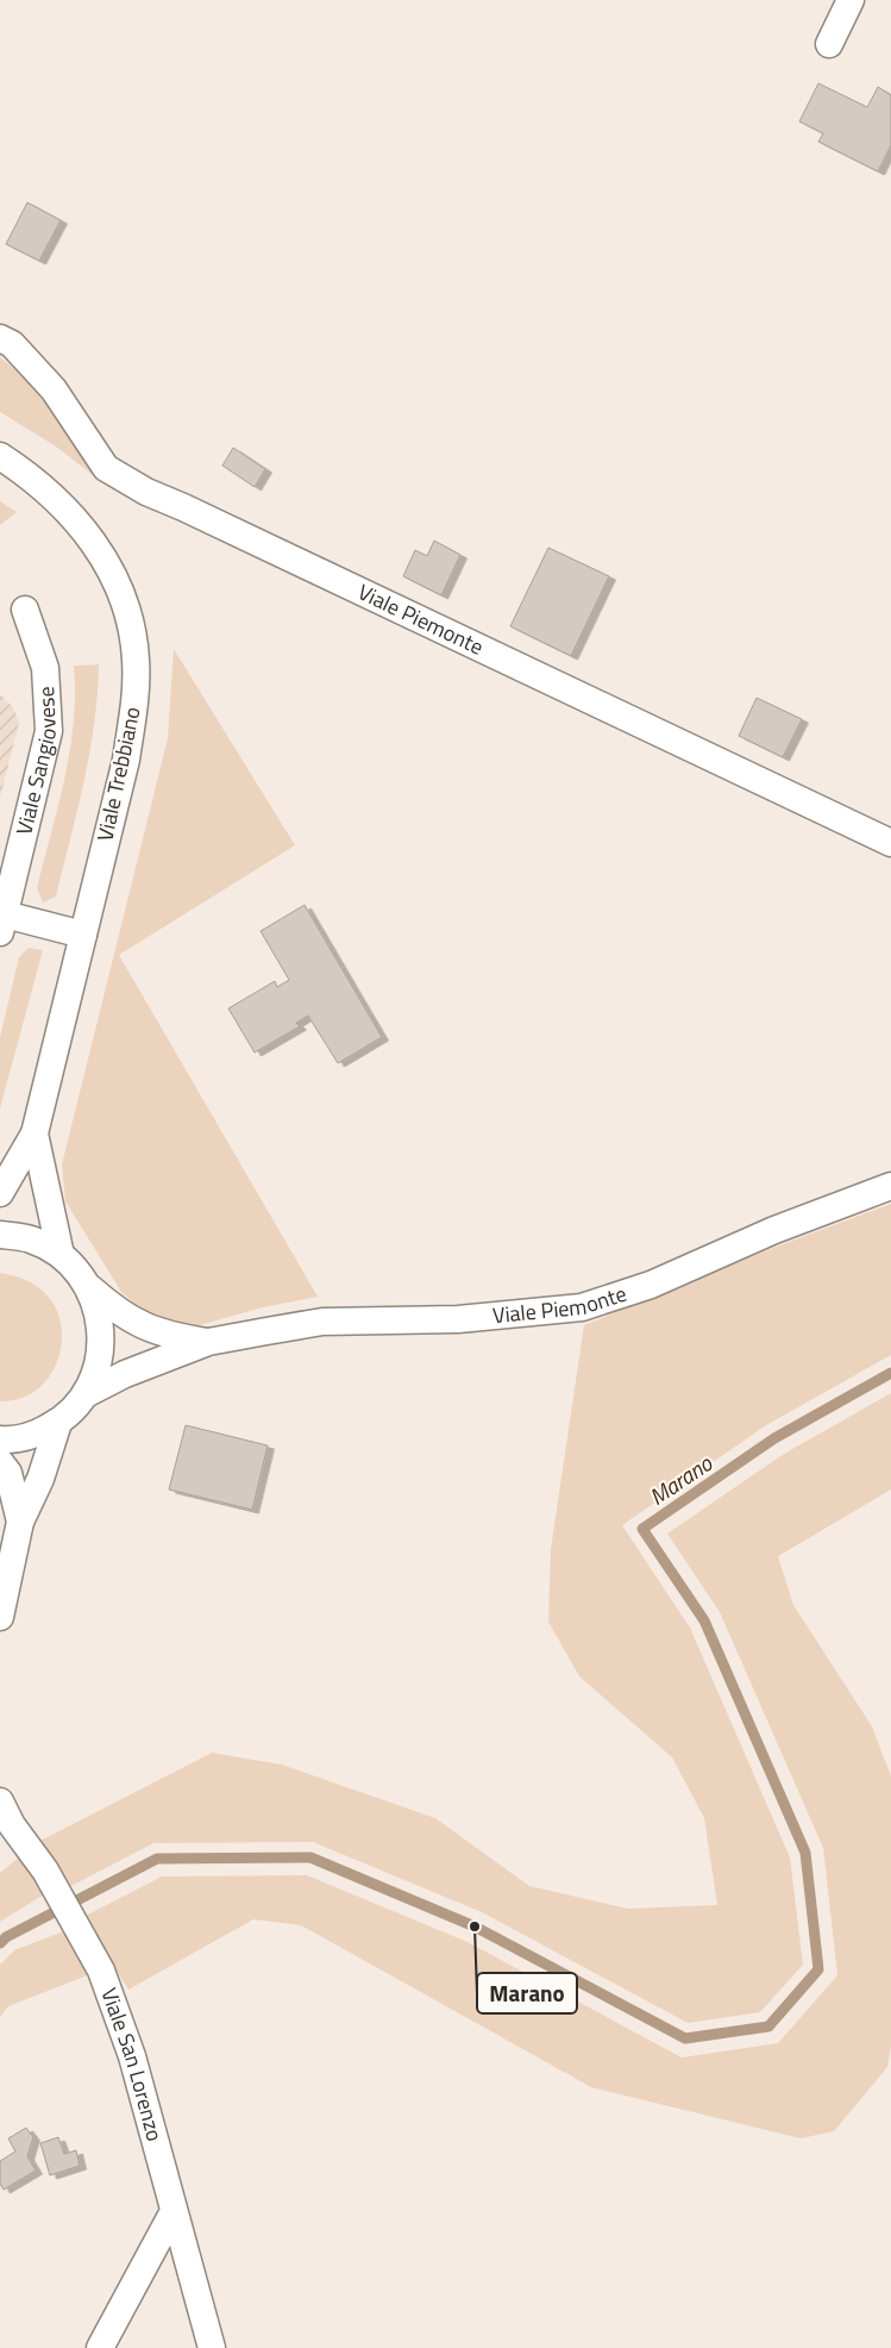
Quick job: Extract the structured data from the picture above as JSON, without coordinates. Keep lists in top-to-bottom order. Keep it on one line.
{"streets":{"street":["Viale Piemonte","Viale Sangiovese","Viale Trebbiano","Viale San Lorenzo"]},"crossings":[["Viale Piemonte","Viale Trebbiano"],["Viale Sangiovese","Viale Trebbiano"]],"water":["Marano"],"places":["Marano"]}
